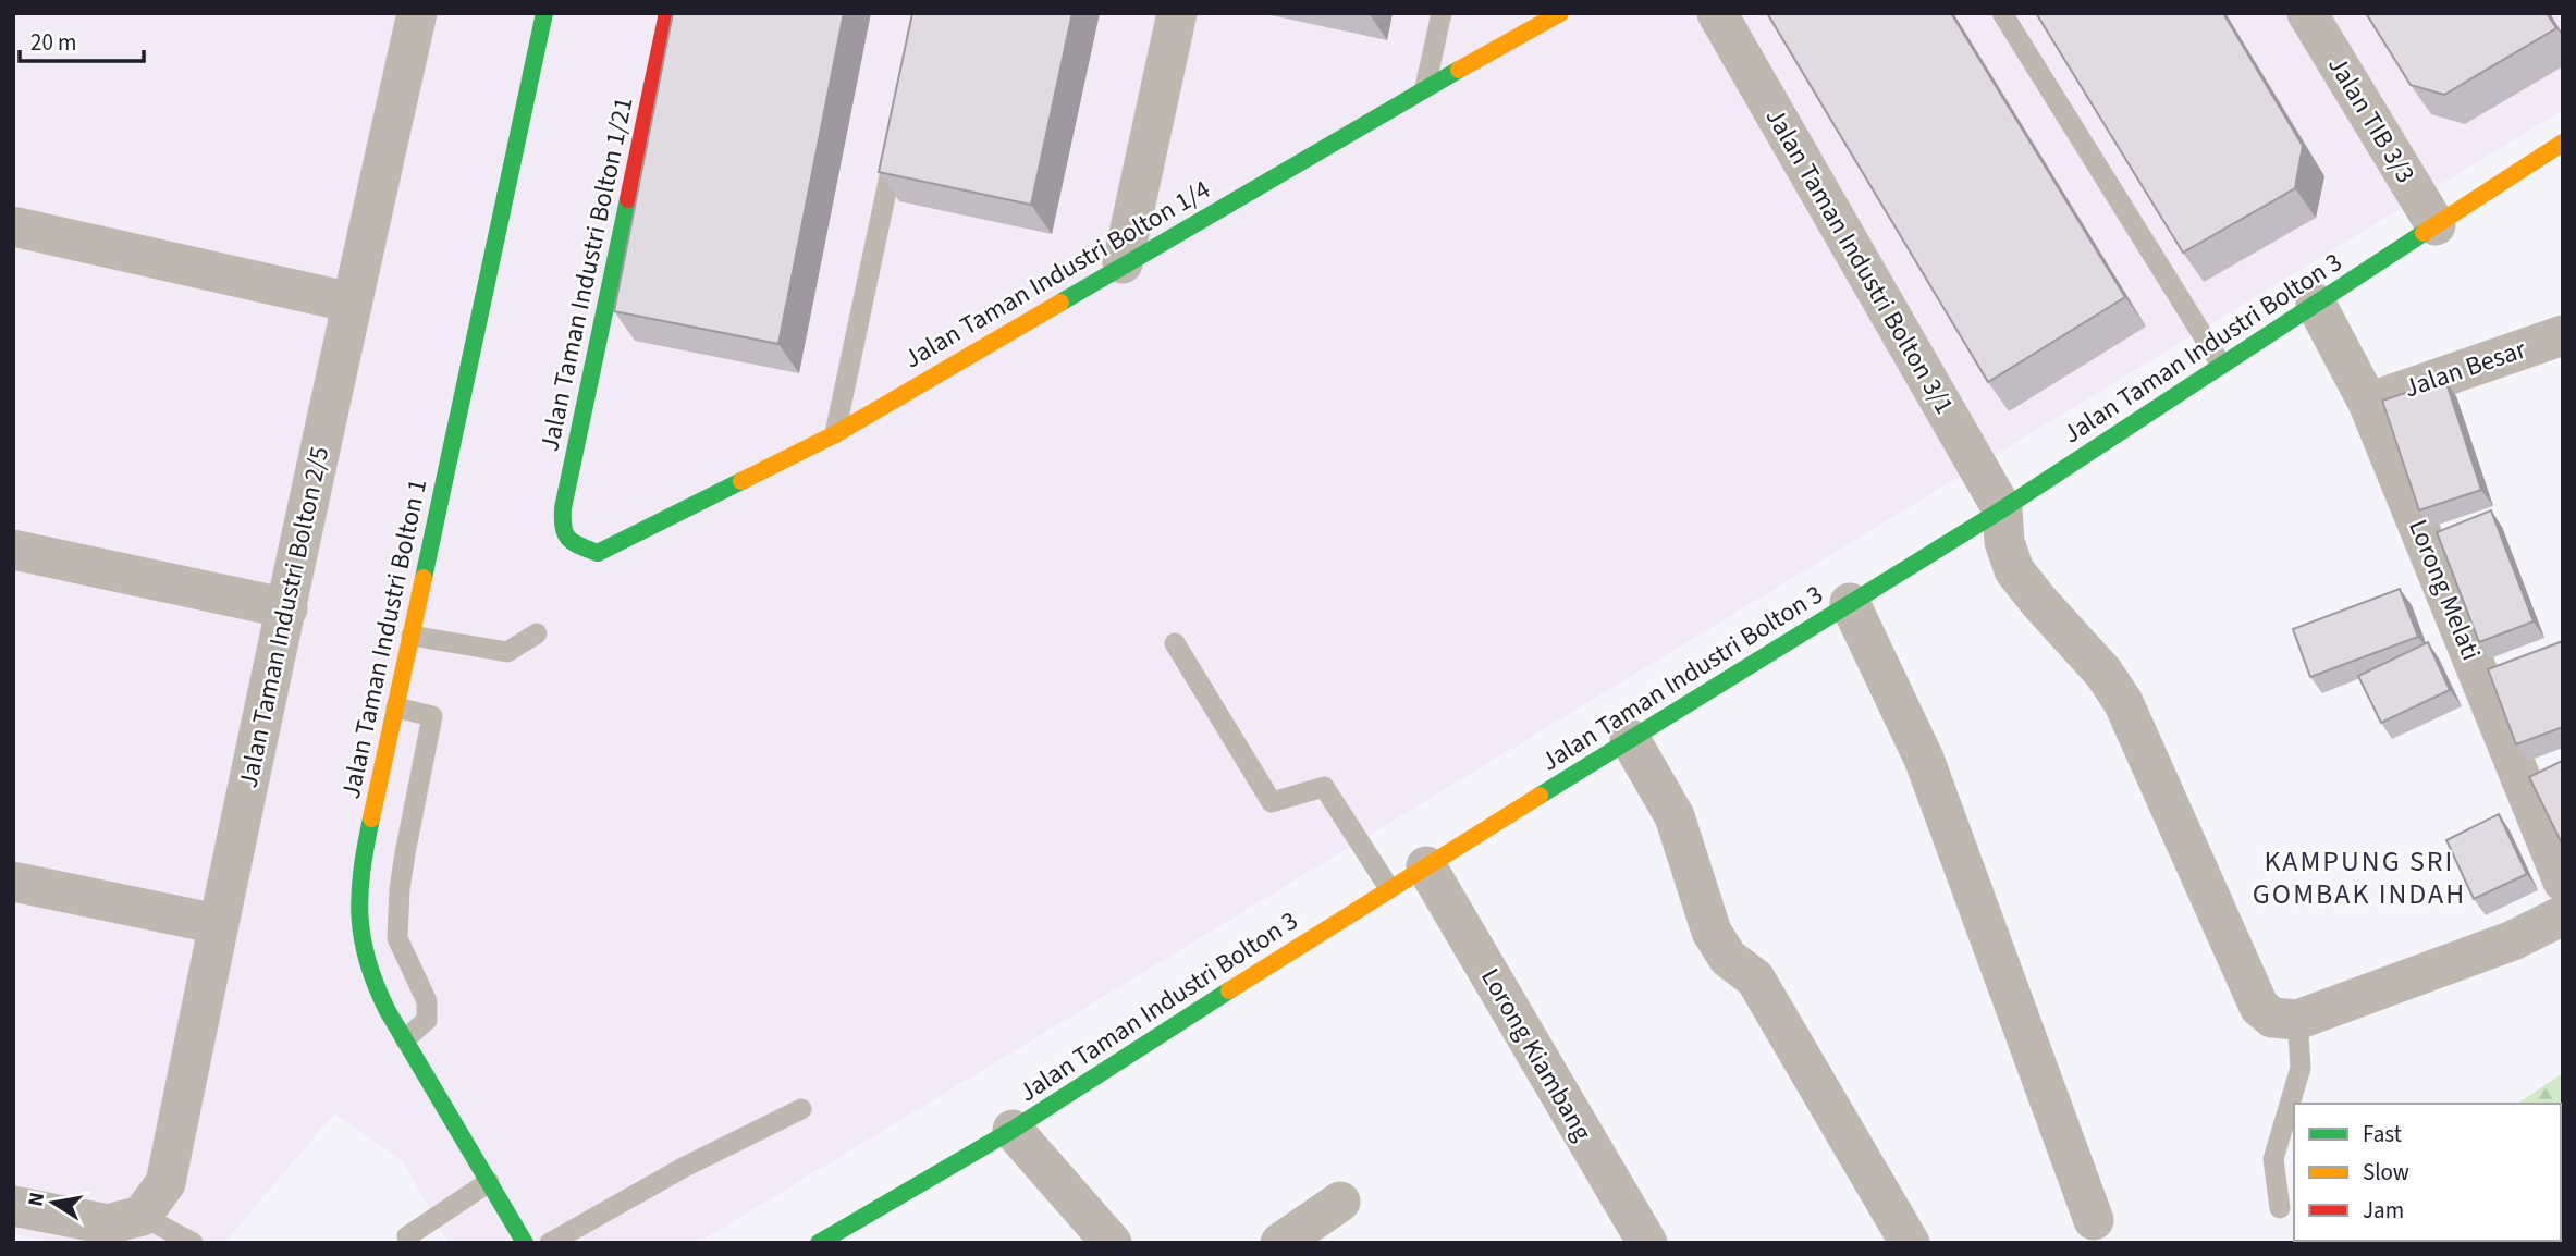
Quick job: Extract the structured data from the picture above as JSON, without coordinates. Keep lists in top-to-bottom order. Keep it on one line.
{"streets":{"street":["Jalan TIB 3/3","Jalan Taman Industri Bolton 3/1","Jalan Taman Industri Bolton 1/21","Jalan Taman Industri Bolton 1/4","Jalan Taman Industri Bolton 3","Jalan Besar","Lorong Melati","Jalan Taman Industri Bolton 2/5","Jalan Taman Industri Bolton 1","Lorong Kiambang"]},"crossings":[["Jalan TIB 3/3","Jalan Taman Industri Bolton 3"],["Jalan Taman Industri Bolton 3/1","Jalan Taman Industri Bolton 3"],["Jalan Taman Industri Bolton 1/21","Jalan Taman Industri Bolton 1/4"],["Jalan Taman Industri Bolton 3","Lorong Melati"],["Jalan Taman Industri Bolton 3","Lorong Kiambang"],["Jalan Besar","Lorong Melati"]],"districts":["KAMPUNG SRI GOMBAK INDAH"],"legend":["Fast","Slow","Jam"],"scale_bar":"20 m","north":"left"}
